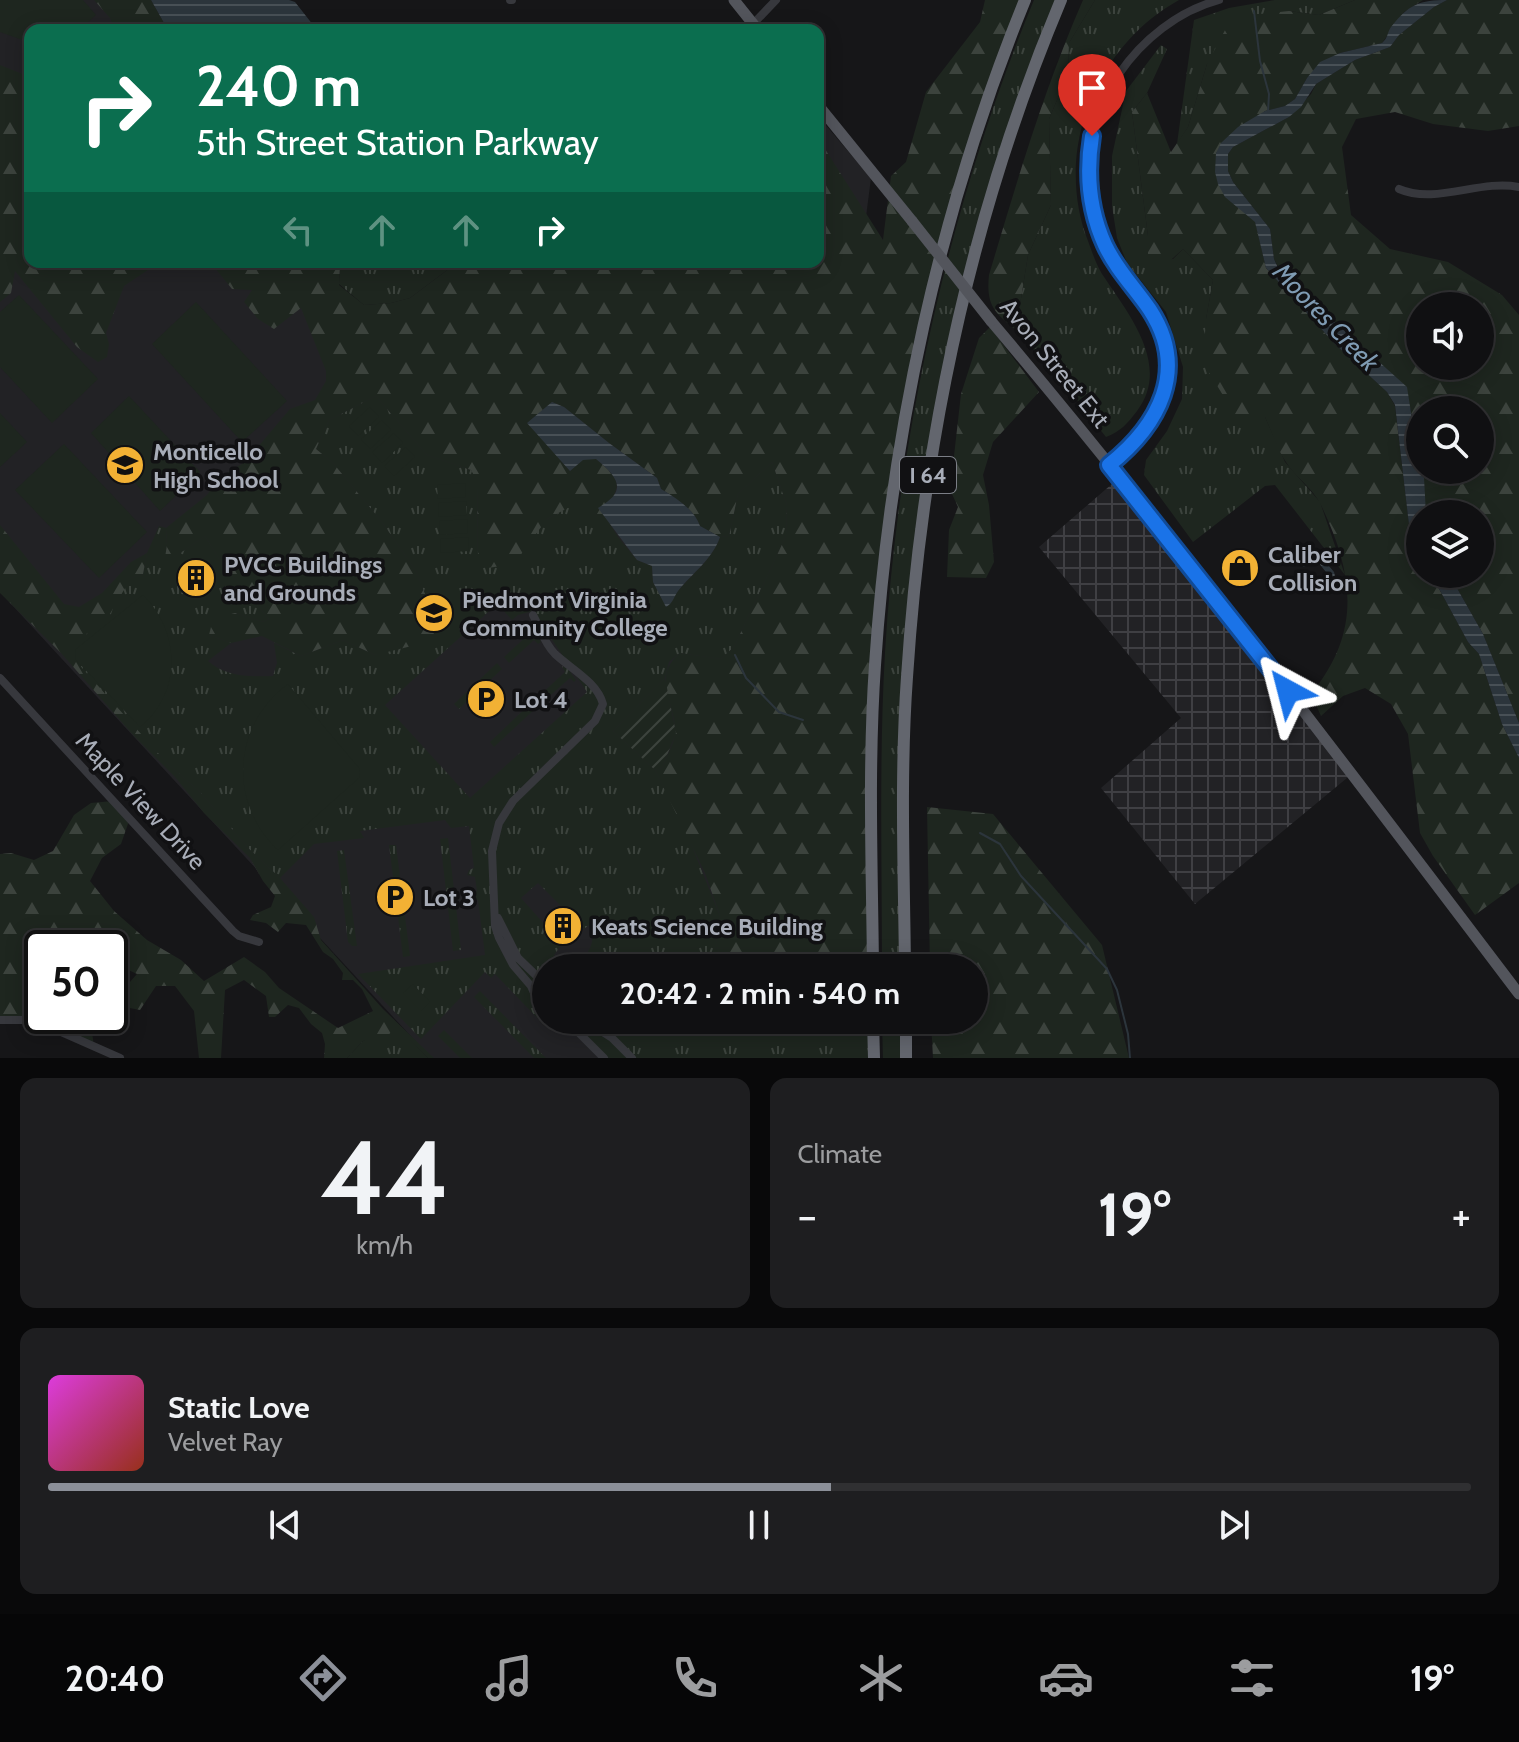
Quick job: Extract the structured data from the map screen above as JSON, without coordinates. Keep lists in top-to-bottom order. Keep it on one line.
{"streets":{"highway":["I 64"],"main road":["Avon Street Ext"],"street":["Maple View Drive"]},"water":["Moores Creek"],"places":{"school or university":["Monticello High School","Piedmont Virginia Community College"],"shop":["Caliber Collision"],"building":["PVCC Buildings and Grounds","Keats Science Building"],"parking":["Lot 4","Lot 3"]},"page":{"turn":["240 m","5th Street Station Parkway"],"limit":"50","trip":"20:42 · 2 min · 540 m","tile":[["44","km/h"],"Climate"],"heat":["−","19°","+"],"song":["Static Love","Velvet Ray"],"tabs":["20:40","19°"]}}
